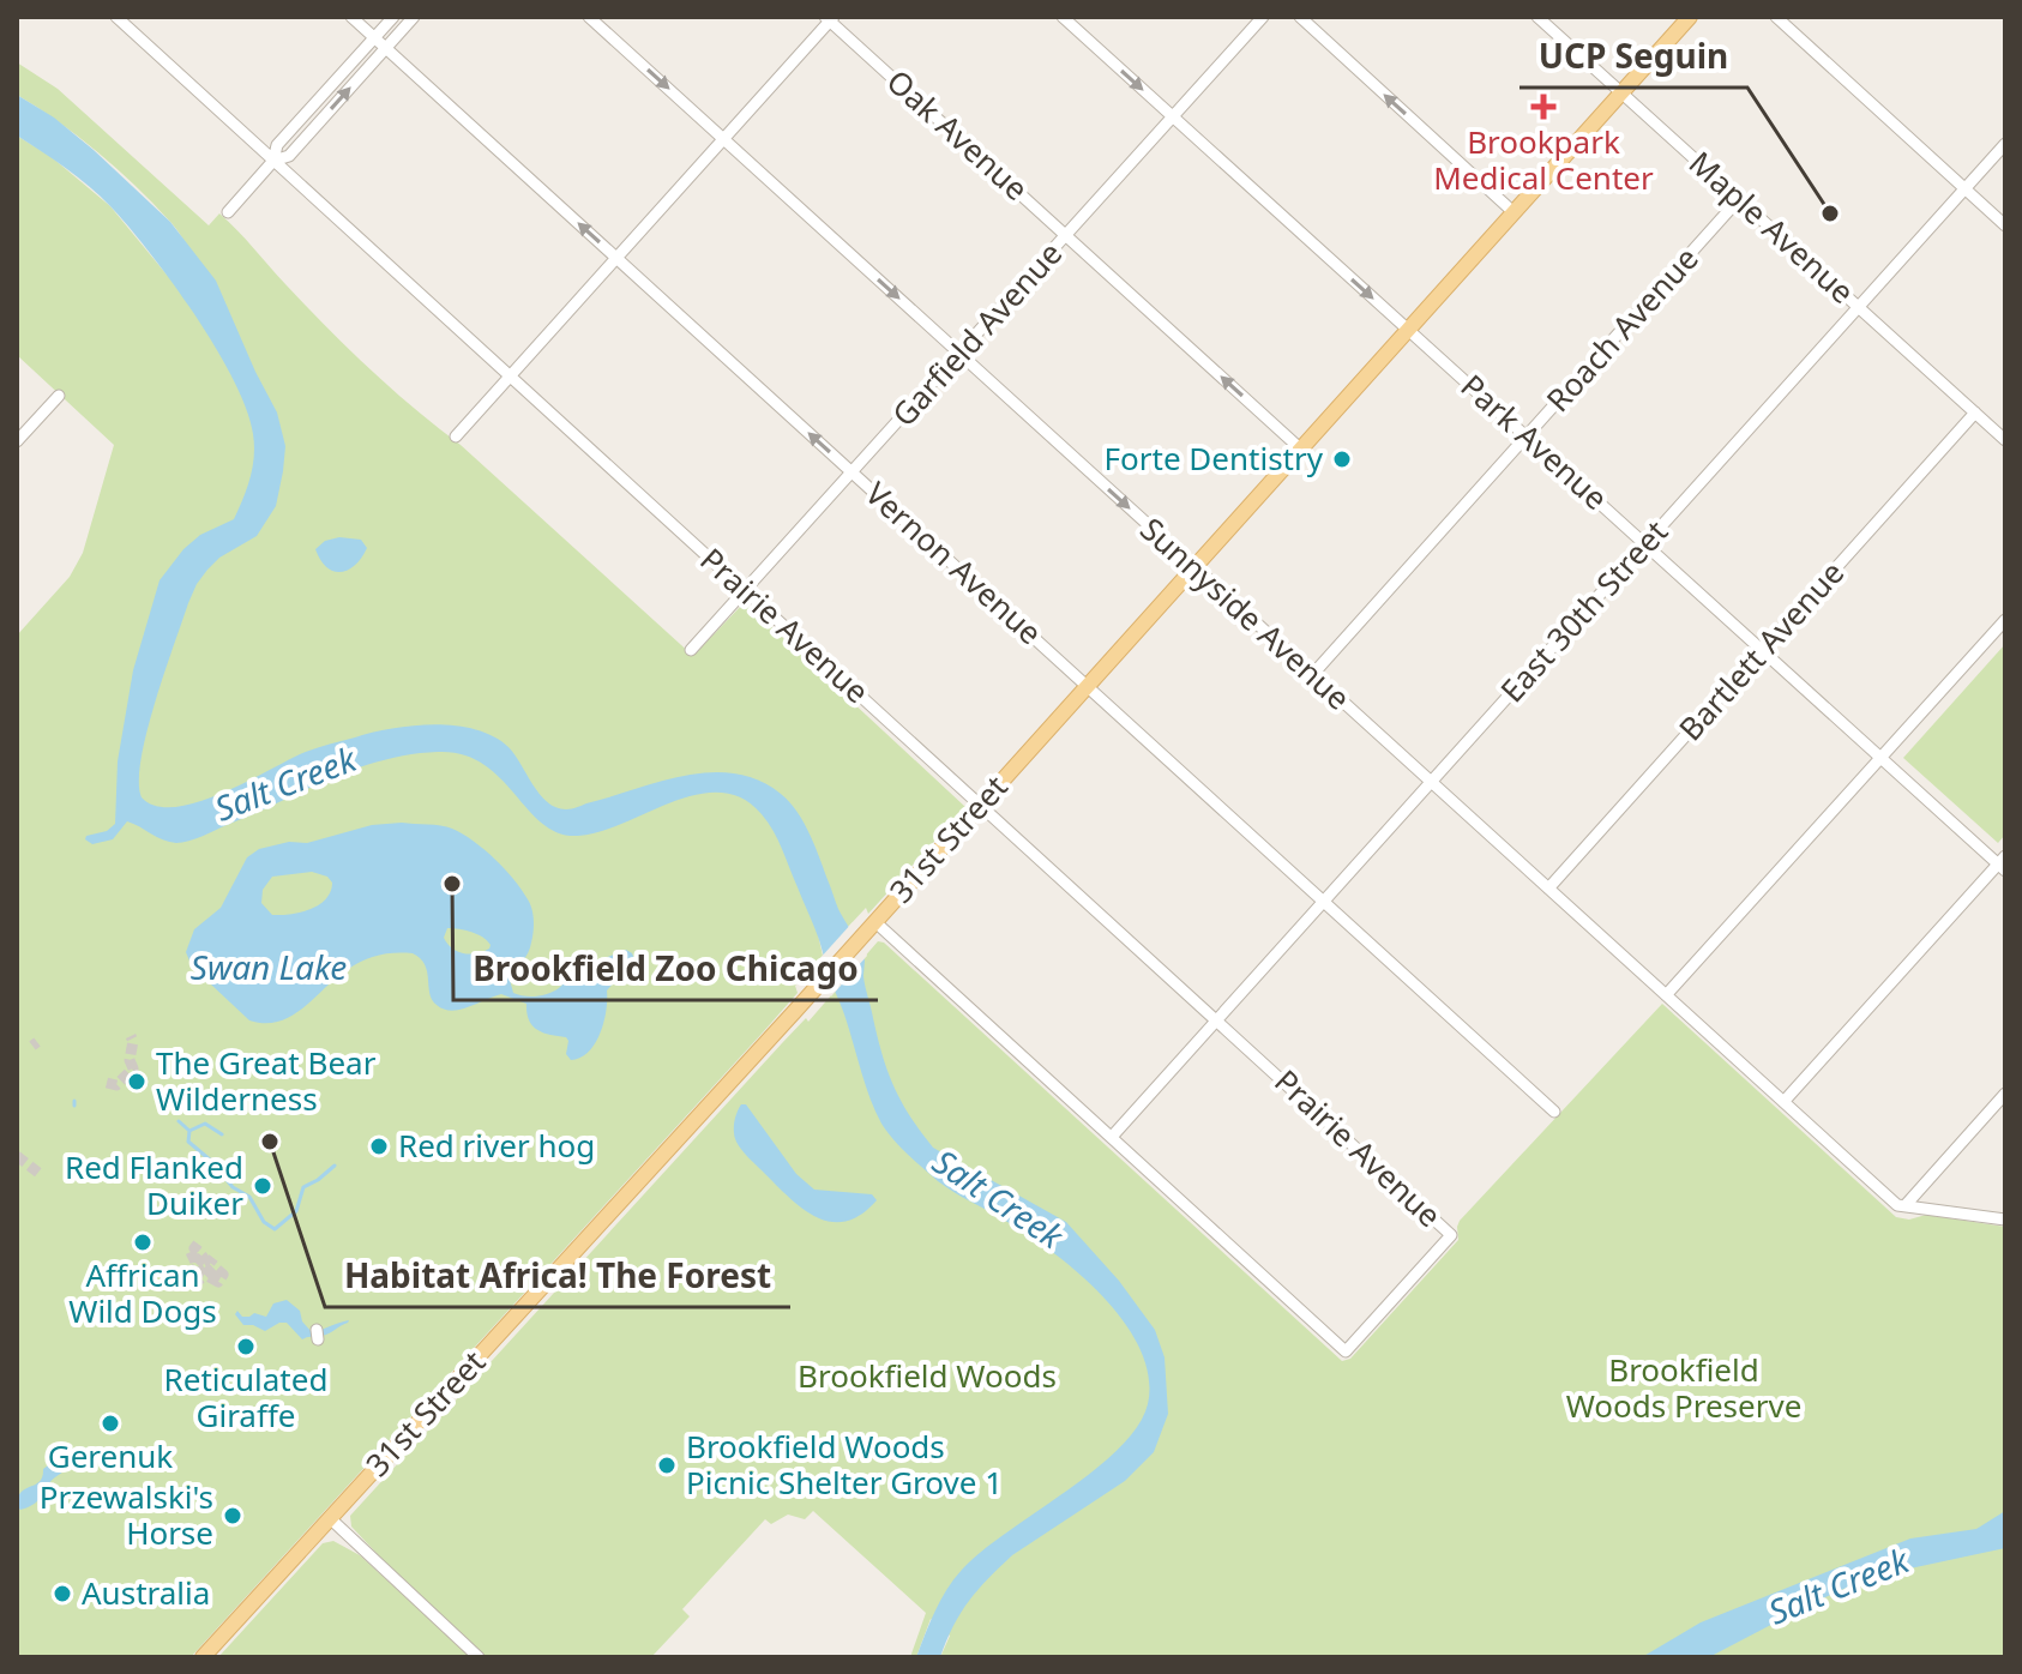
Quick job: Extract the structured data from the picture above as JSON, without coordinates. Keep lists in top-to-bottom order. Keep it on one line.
{"streets":{"main road":["31st Street"],"street":["Oak Avenue","Maple Avenue","Roach Avenue","Garfield Avenue","Park Avenue","Vernon Avenue","East 30th Street","Sunnyside Avenue","Prairie Avenue","Bartlett Avenue"]},"crossings":[["Oak Avenue","Garfield Avenue"],["Oak Avenue","31st Street"],["Maple Avenue","Roach Avenue"],["Maple Avenue","East 30th Street"],["Maple Avenue","Bartlett Avenue"],["Maple Avenue","31st Street"],["Roach Avenue","Park Avenue"],["Roach Avenue","Sunnyside Avenue"],["Garfield Avenue","Park Avenue"],["Garfield Avenue","Vernon Avenue"],["Garfield Avenue","Sunnyside Avenue"],["Garfield Avenue","Prairie Avenue"],["Park Avenue","East 30th Street"],["Park Avenue","Bartlett Avenue"],["Park Avenue","31st Street"],["Vernon Avenue","East 30th Street"],["Vernon Avenue","31st Street"],["East 30th Street","Sunnyside Avenue"],["East 30th Street","Prairie Avenue"],["Sunnyside Avenue","Bartlett Avenue"],["Sunnyside Avenue","31st Street"],["Prairie Avenue","31st Street"]],"one_way":["Oak Avenue","Park Avenue","Vernon Avenue","Sunnyside Avenue"],"water":["Salt Creek","Swan Lake"],"parks":["Brookfield Woods Preserve","Brookfield Woods"],"places":{"health":["Brookpark Medical Center"],"other":["UCP Seguin","Forte Dentistry","Brookfield Zoo Chicago","The Great Bear Wilderness","Habitat Africa! The Forest","Red river hog","Red Flanked Duiker","Affrican Wild Dogs","Reticulated Giraffe","Gerenuk","Brookfield Woods Picnic Shelter Grove 1","Przewalski's Horse","Australia"]}}
